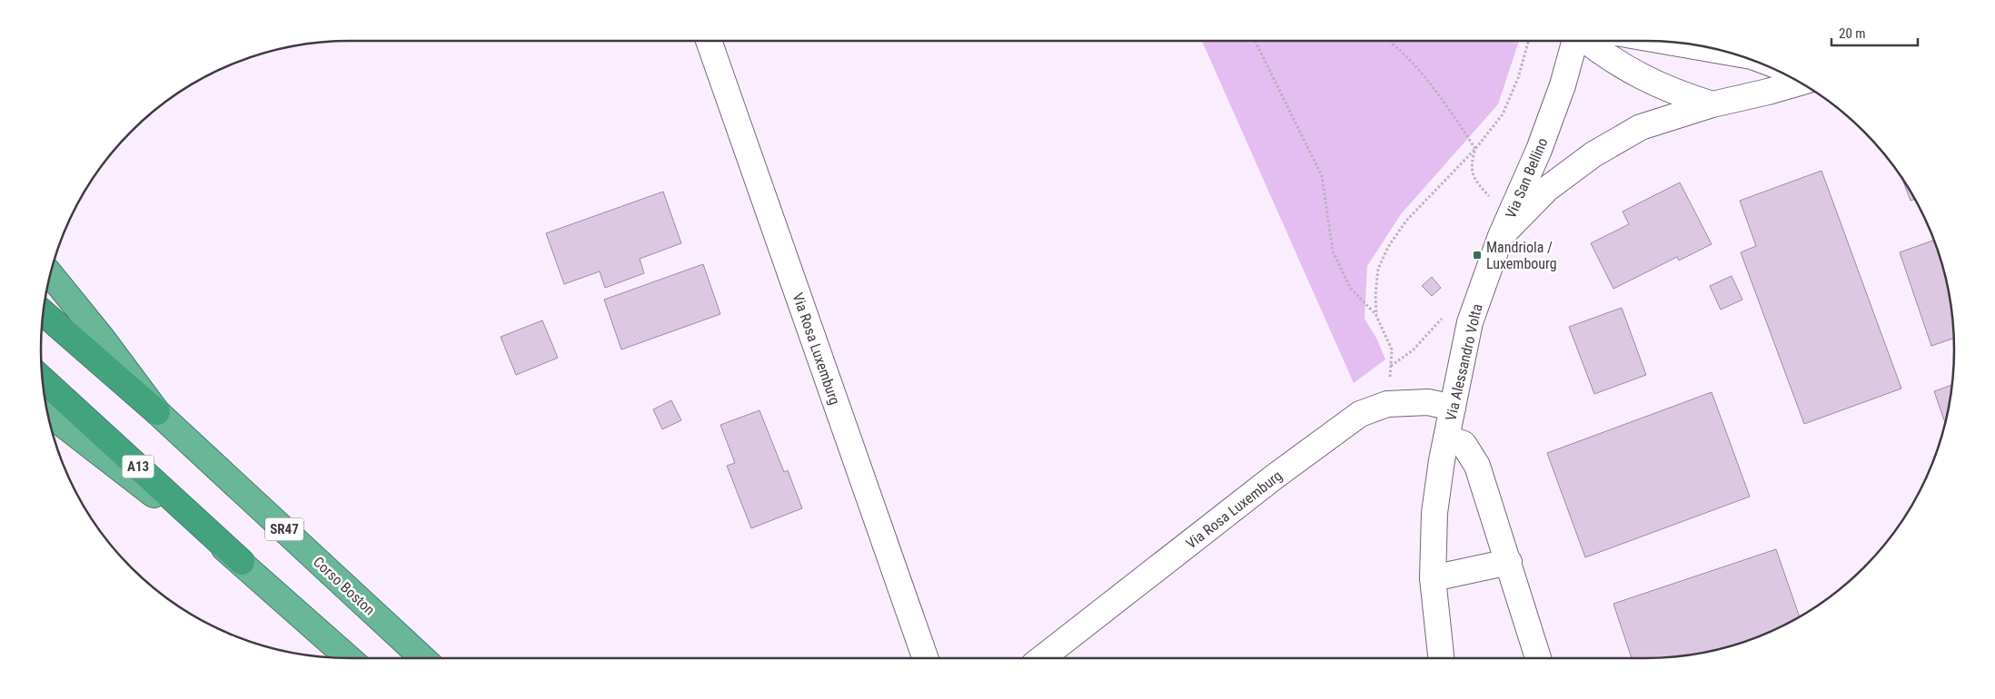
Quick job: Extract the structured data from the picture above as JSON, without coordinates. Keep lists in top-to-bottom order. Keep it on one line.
{"streets":{"highway":["A13","SR47","Corso Boston"],"street":["Via San Bellino","Via Rosa Luxemburg","Via Alessandro Volta"]},"crossings":[["Via San Bellino","Via Alessandro Volta"],["Via Rosa Luxemburg","Via Alessandro Volta"]],"places":{"transit":["Mandriola / Luxembourg"]},"scale_bar":"20 m"}
